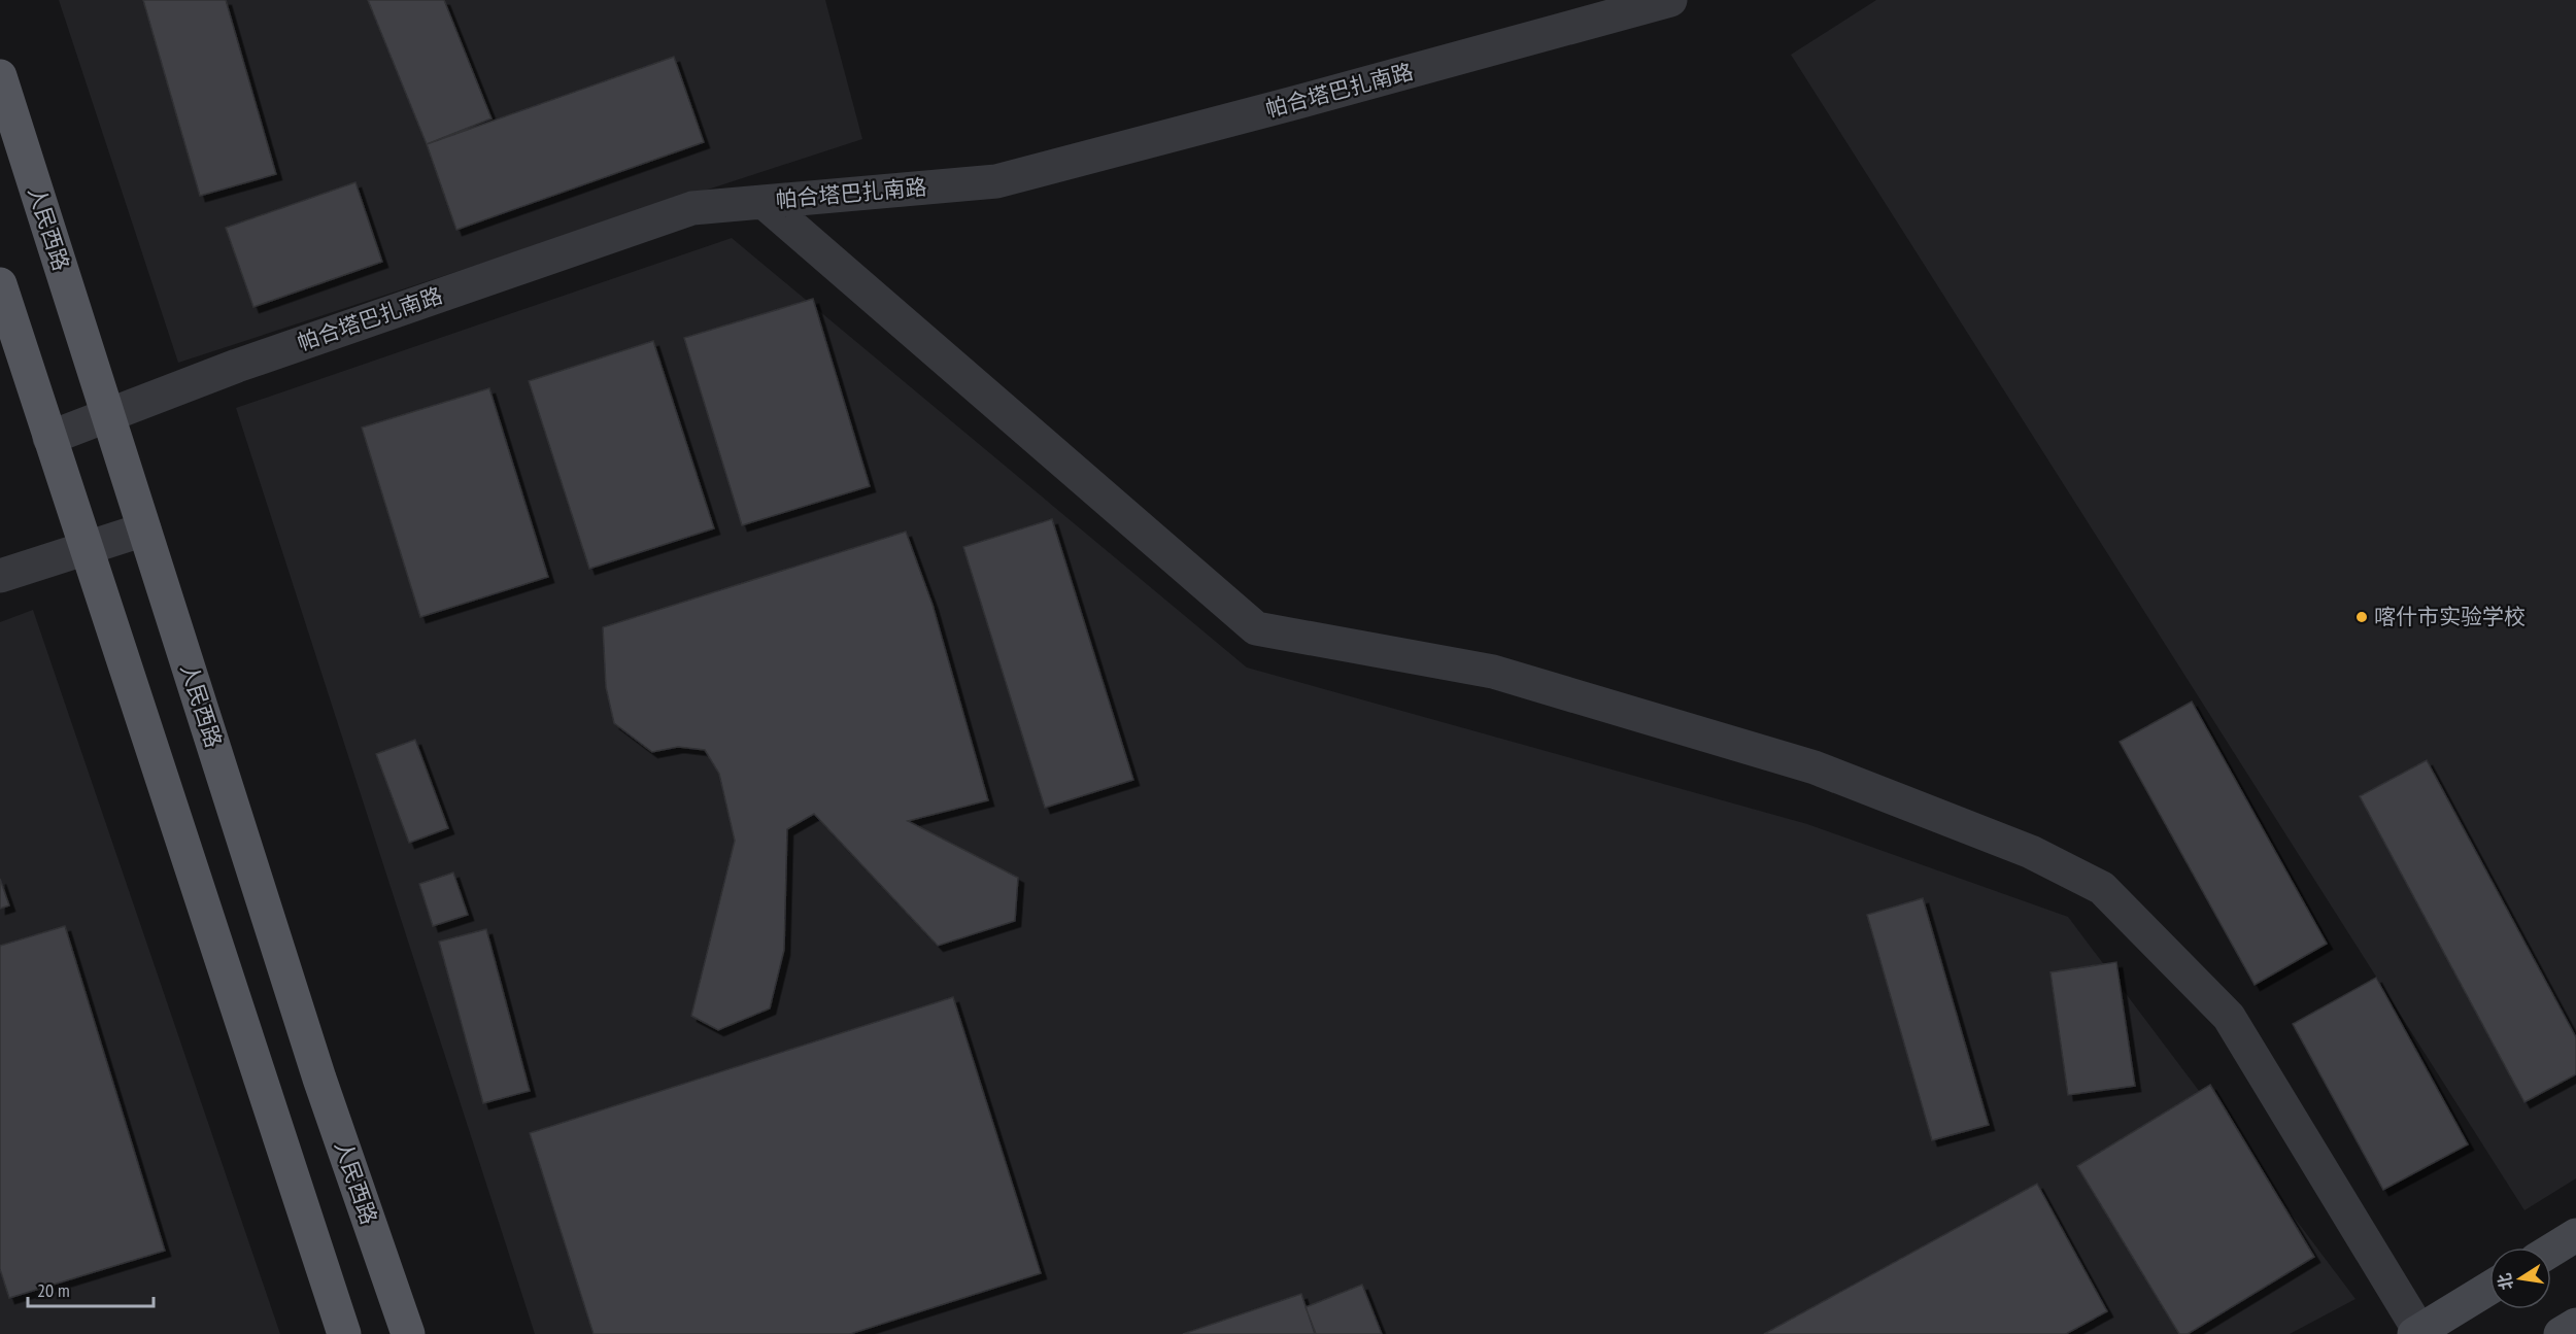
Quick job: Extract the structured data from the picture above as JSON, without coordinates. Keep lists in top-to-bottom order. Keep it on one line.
{"streets":{"main road":["人民西路"],"street":["帕合塔巴扎南路"]},"crossings":[["帕合塔巴扎南路","人民西路"]],"places":["喀什市实验学校"],"scale_bar":"20 m","north":"left"}
